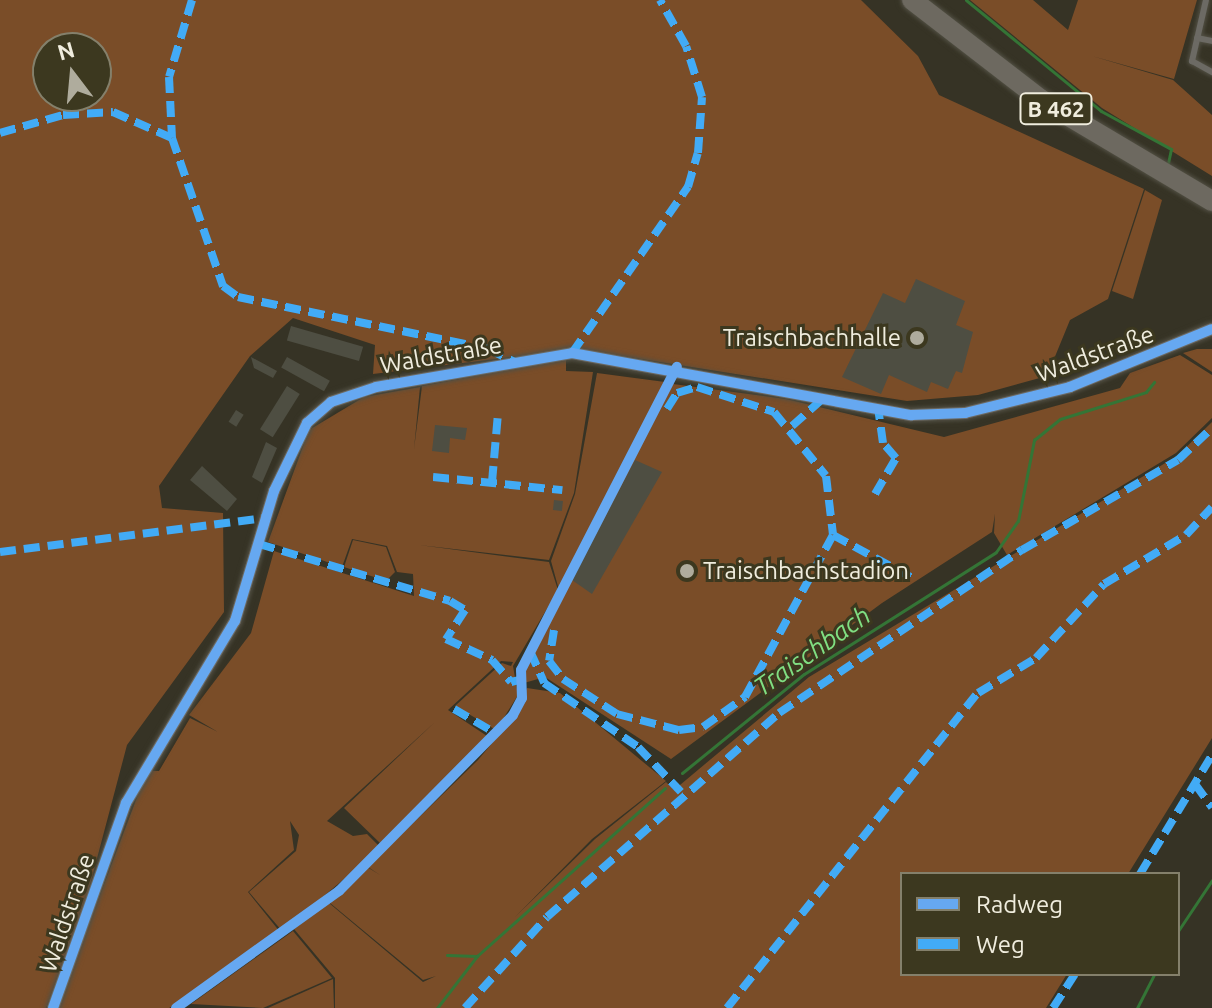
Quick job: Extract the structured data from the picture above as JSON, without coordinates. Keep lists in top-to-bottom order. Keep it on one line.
{"streets":{"main road":["B 462"],"street":["Waldstraße"]},"water":["Traischbach"],"places":["Traischbachhalle","Traischbachstadion"],"legend":["Radweg","Weg"],"north":"top"}
